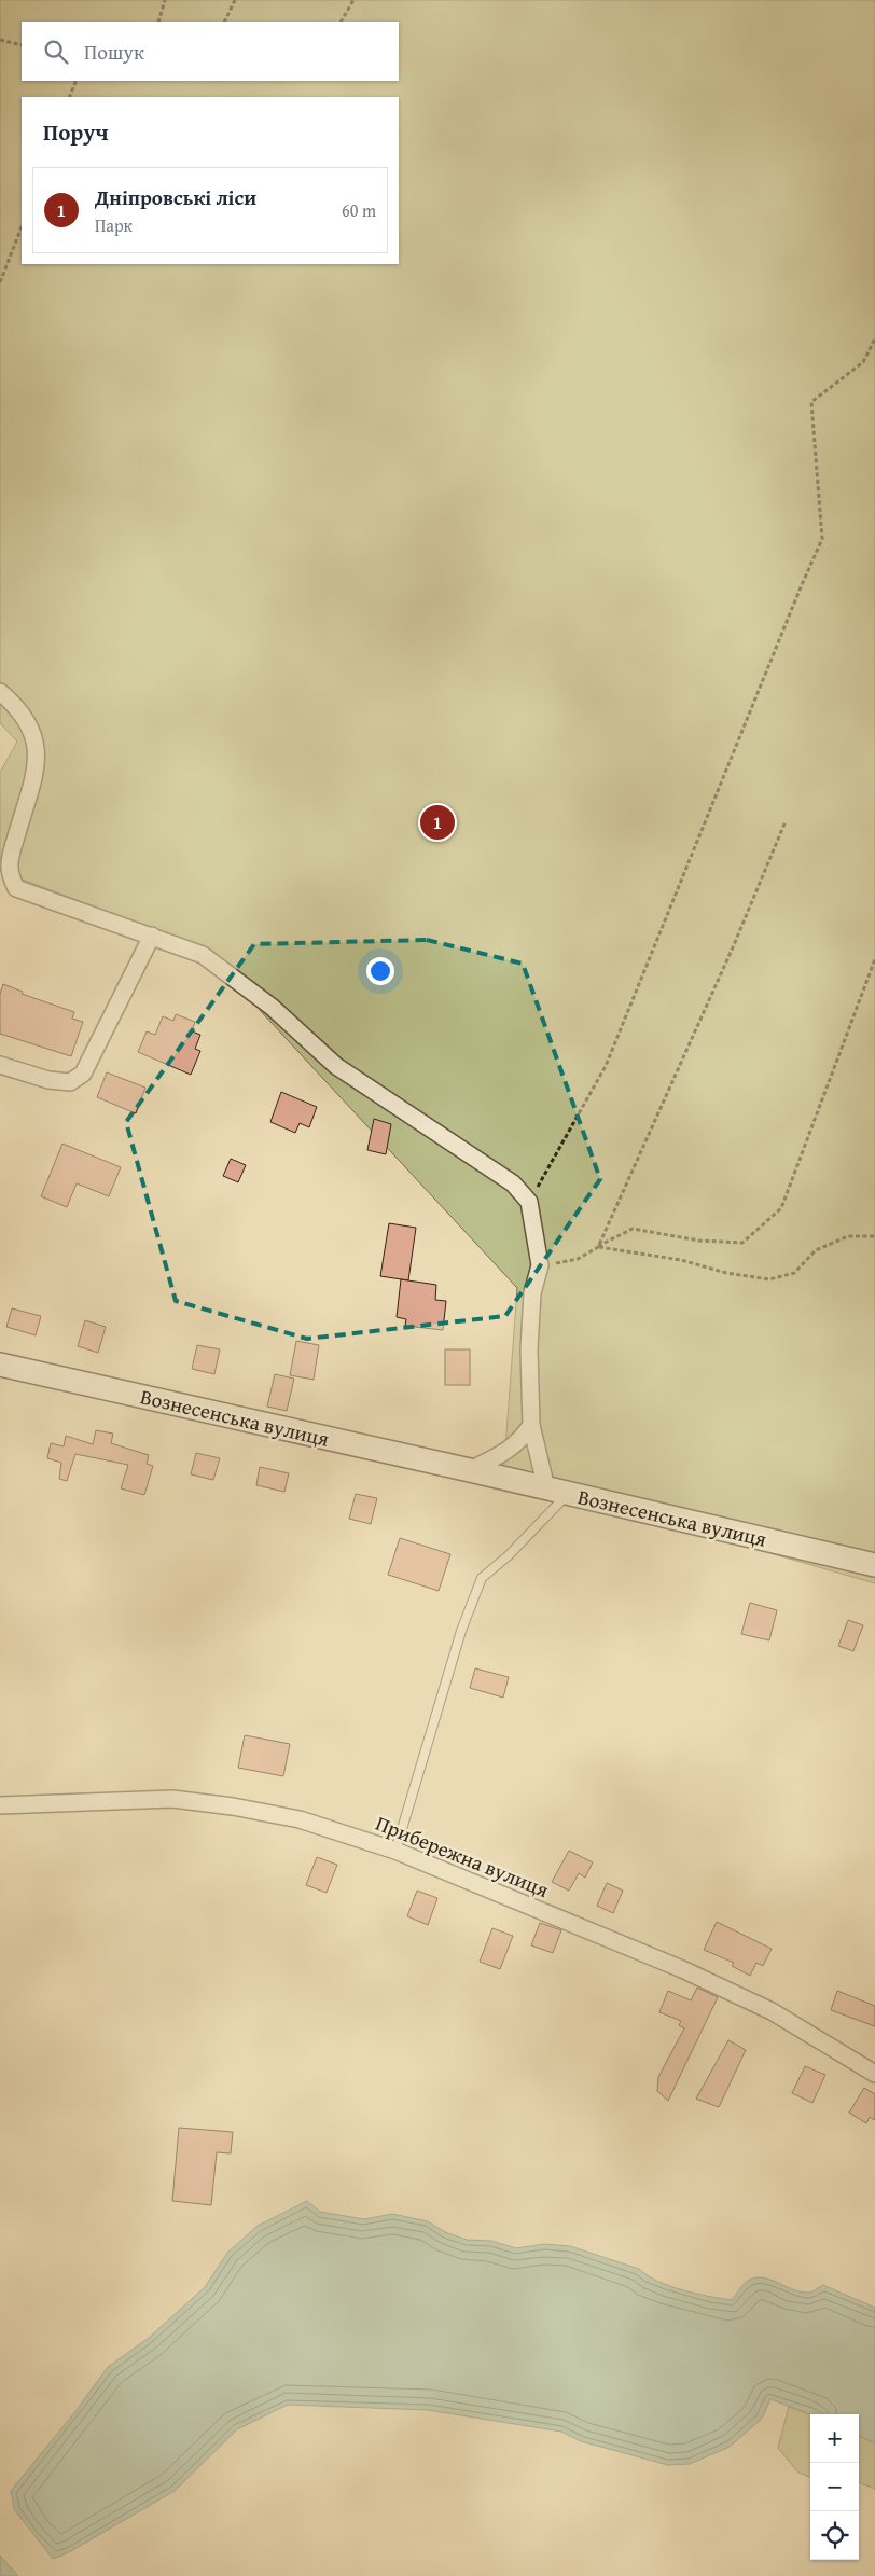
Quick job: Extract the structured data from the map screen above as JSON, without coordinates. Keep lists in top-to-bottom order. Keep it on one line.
{"streets":{"main road":["Вознесенська вулиця"],"street":["Прибережна вулиця"]},"page":{"search":"Пошук","heading":"Поруч","list":[{"mark":"1","name":"Дніпровські ліси","note":"Парк","value":"60 m"}],"pins":"1","map_buttons":["+","−"]}}
